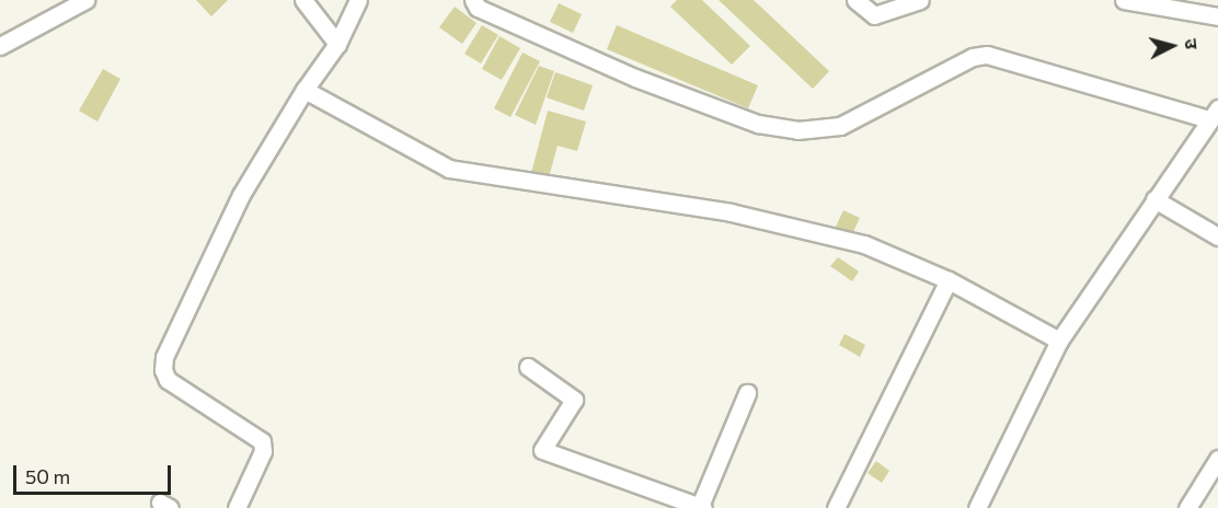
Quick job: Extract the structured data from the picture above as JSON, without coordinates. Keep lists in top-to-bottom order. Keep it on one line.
{"scale_bar":"50 m","north":"right"}
